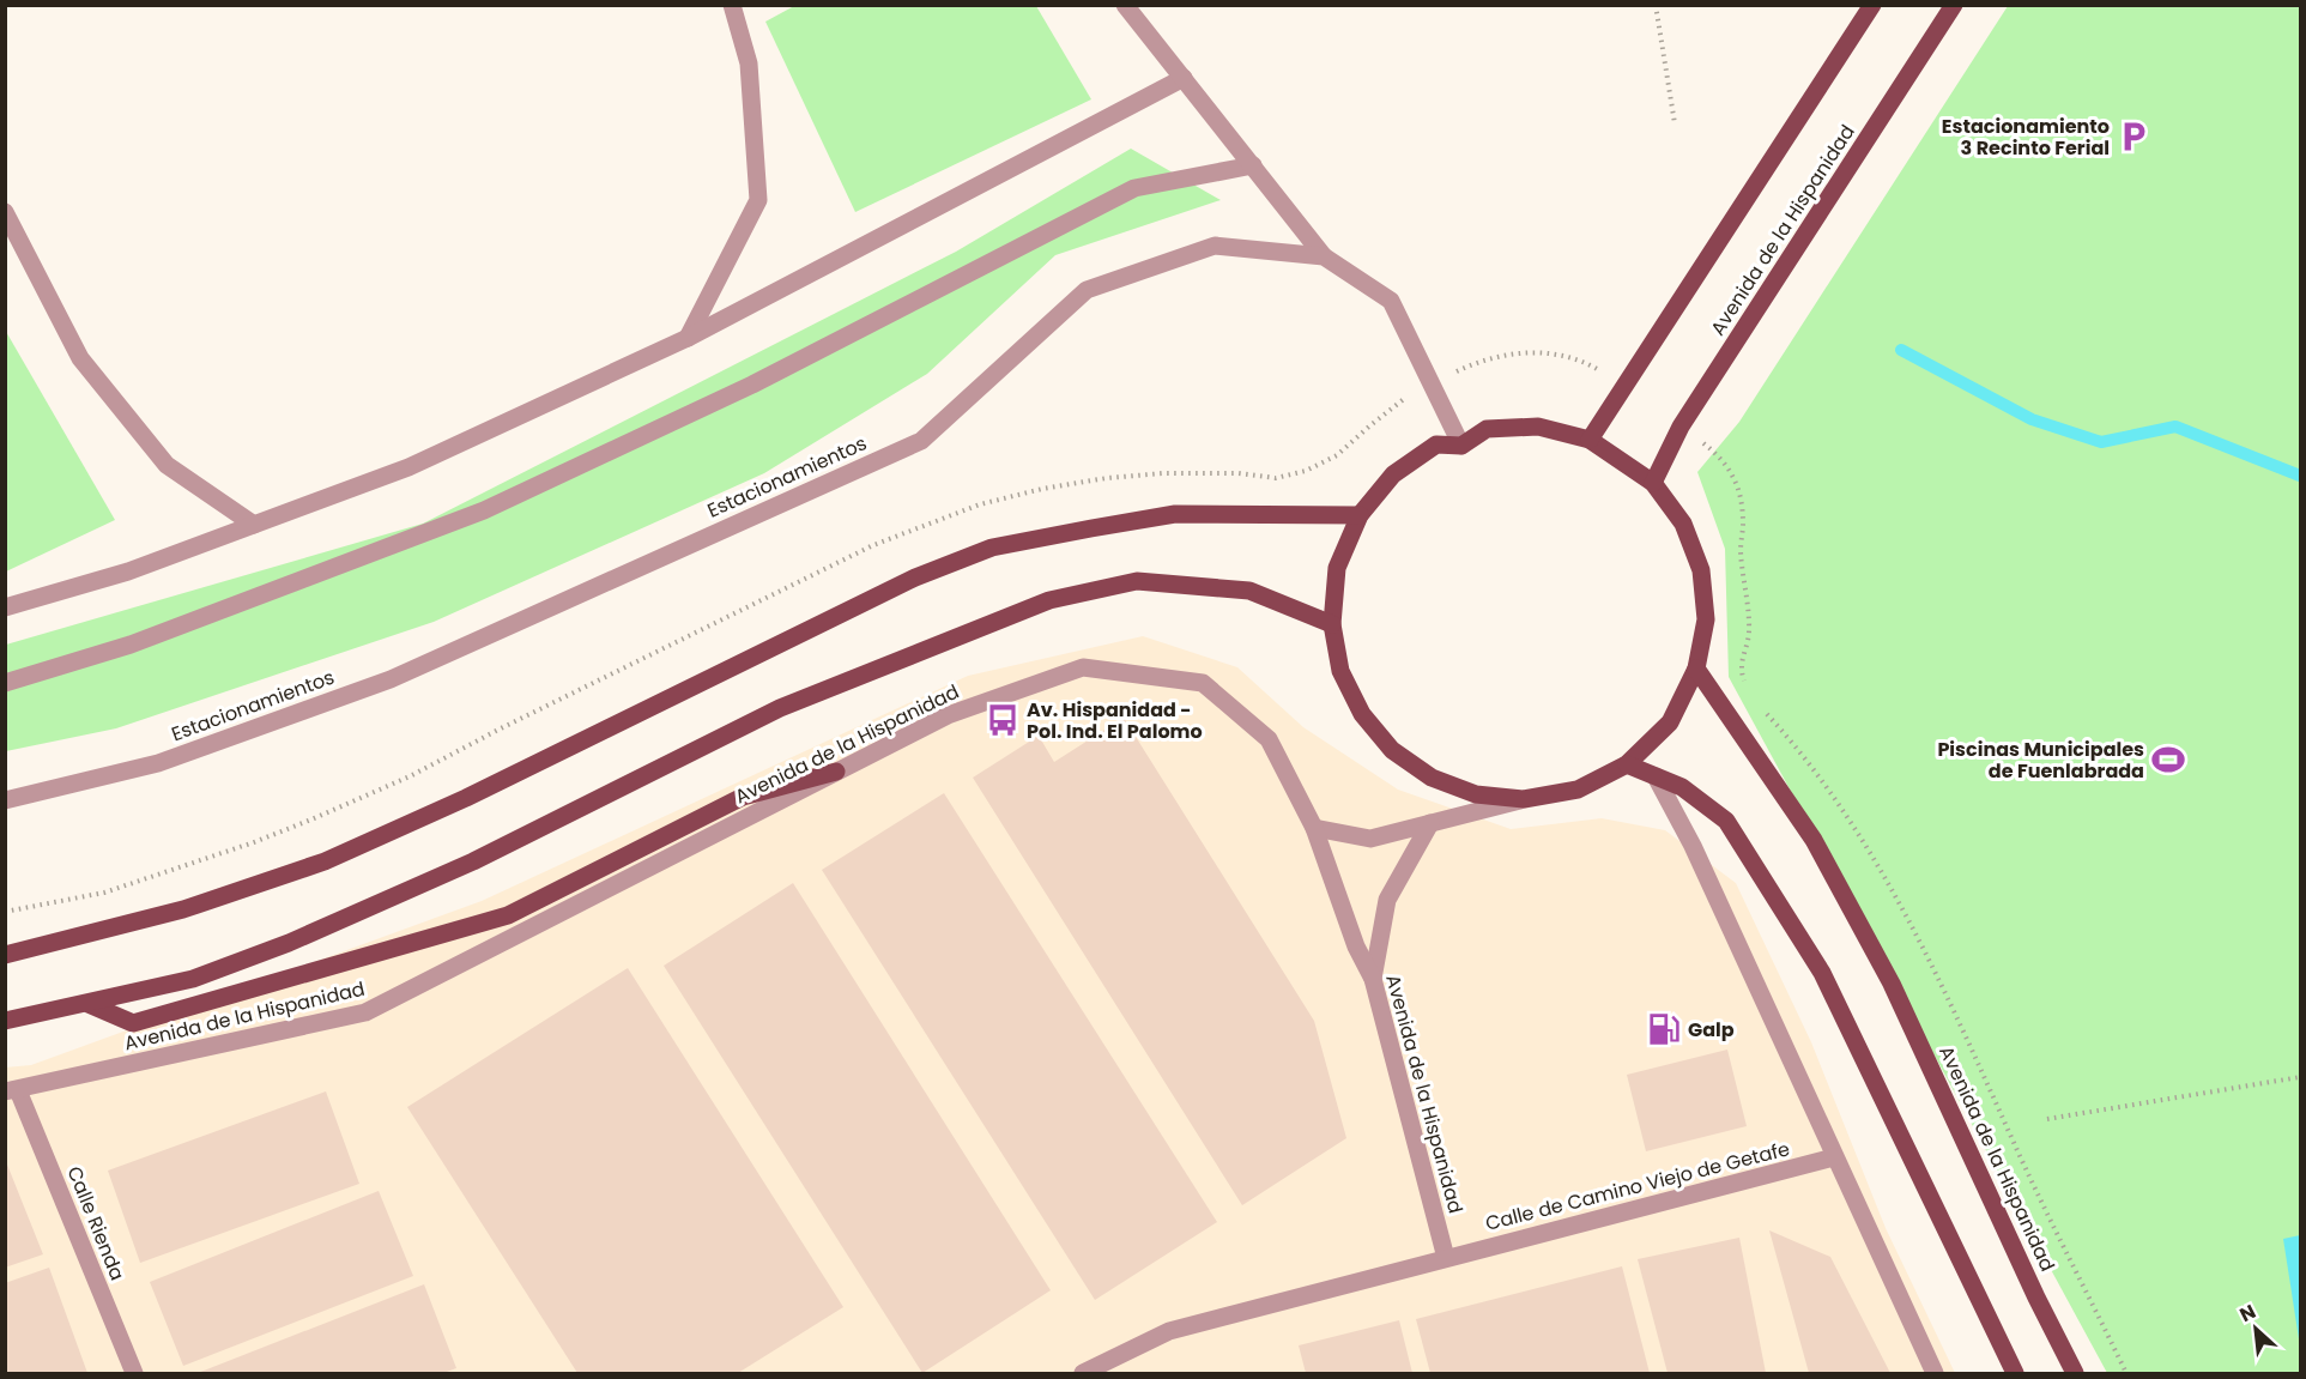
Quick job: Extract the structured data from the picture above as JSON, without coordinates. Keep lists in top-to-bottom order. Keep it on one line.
{"streets":{"main road":["Avenida de la Hispanidad"],"street":["Estacionamientos","Calle de Camino Viejo de Getafe","Calle Rienda"]},"crossings":[["Avenida de la Hispanidad","Calle de Camino Viejo de Getafe"],["Avenida de la Hispanidad","Calle Rienda"]],"places":{"parking":["Estacionamiento 3 Recinto Ferial"],"bus stop":["Av. Hispanidad - Pol. Ind. El Palomo"],"sports":["Piscinas Municipales de Fuenlabrada"],"fuel station":["Galp"]},"north":"top left"}
